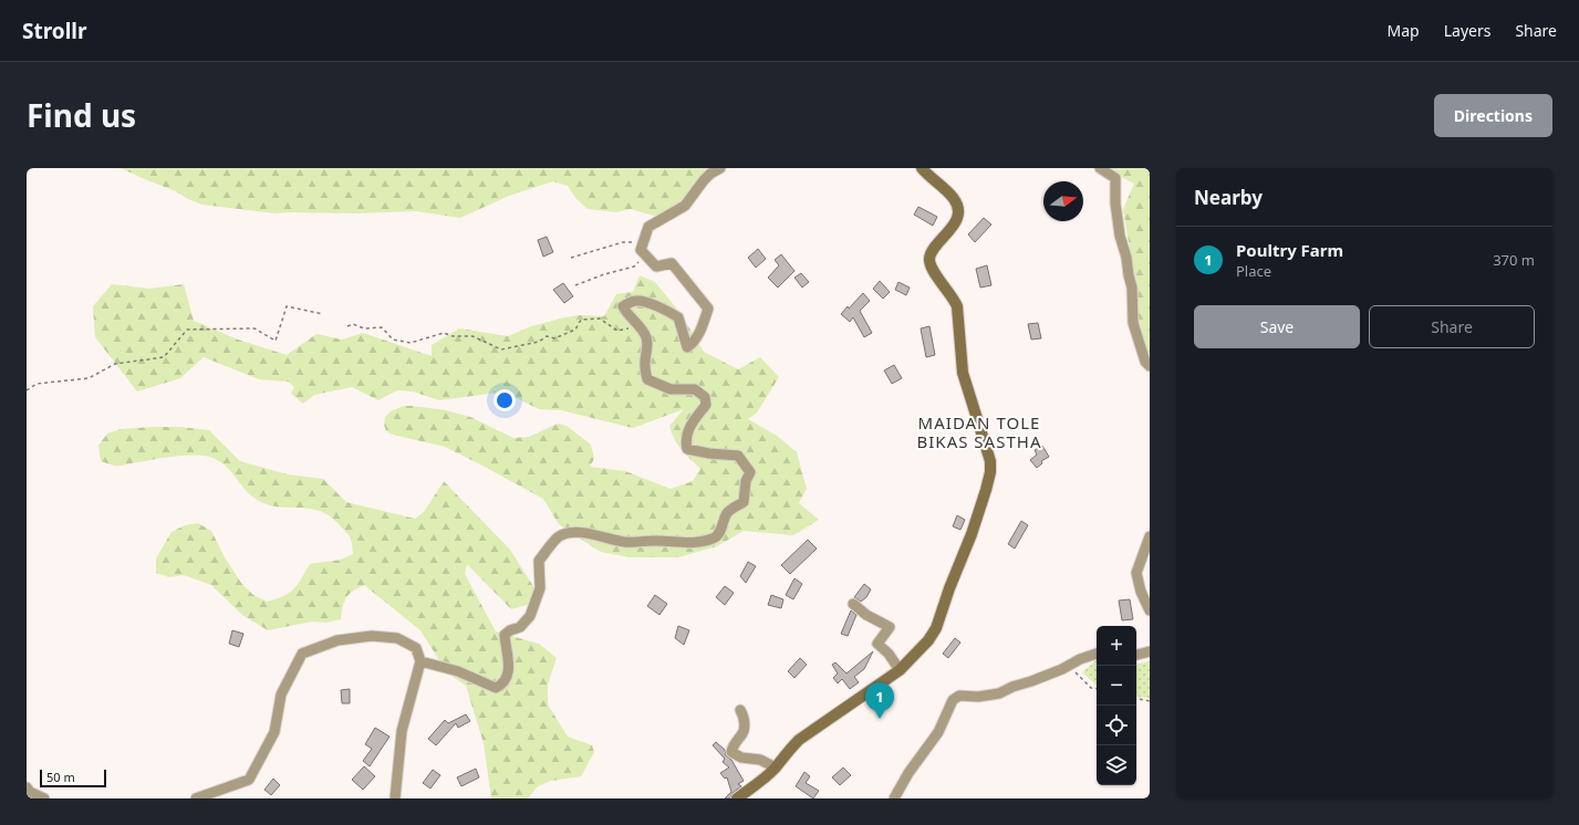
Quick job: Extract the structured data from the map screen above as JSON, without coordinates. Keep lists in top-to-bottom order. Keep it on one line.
{"districts":["MAIDAN TOLE BIKAS SASTHA"],"scale_bar":"50 m","north":"right","page":{"header":"Strollr","nav":["Map","Layers","Share"],"title":"Find us","buttons":["Directions",["Save","Share"]],"heading":"Nearby","list":[{"mark":"1","name":"Poultry Farm","note":"Place","value":"370 m"}],"map_buttons":["+","−"],"pins":"1","scale":"50 m"}}
